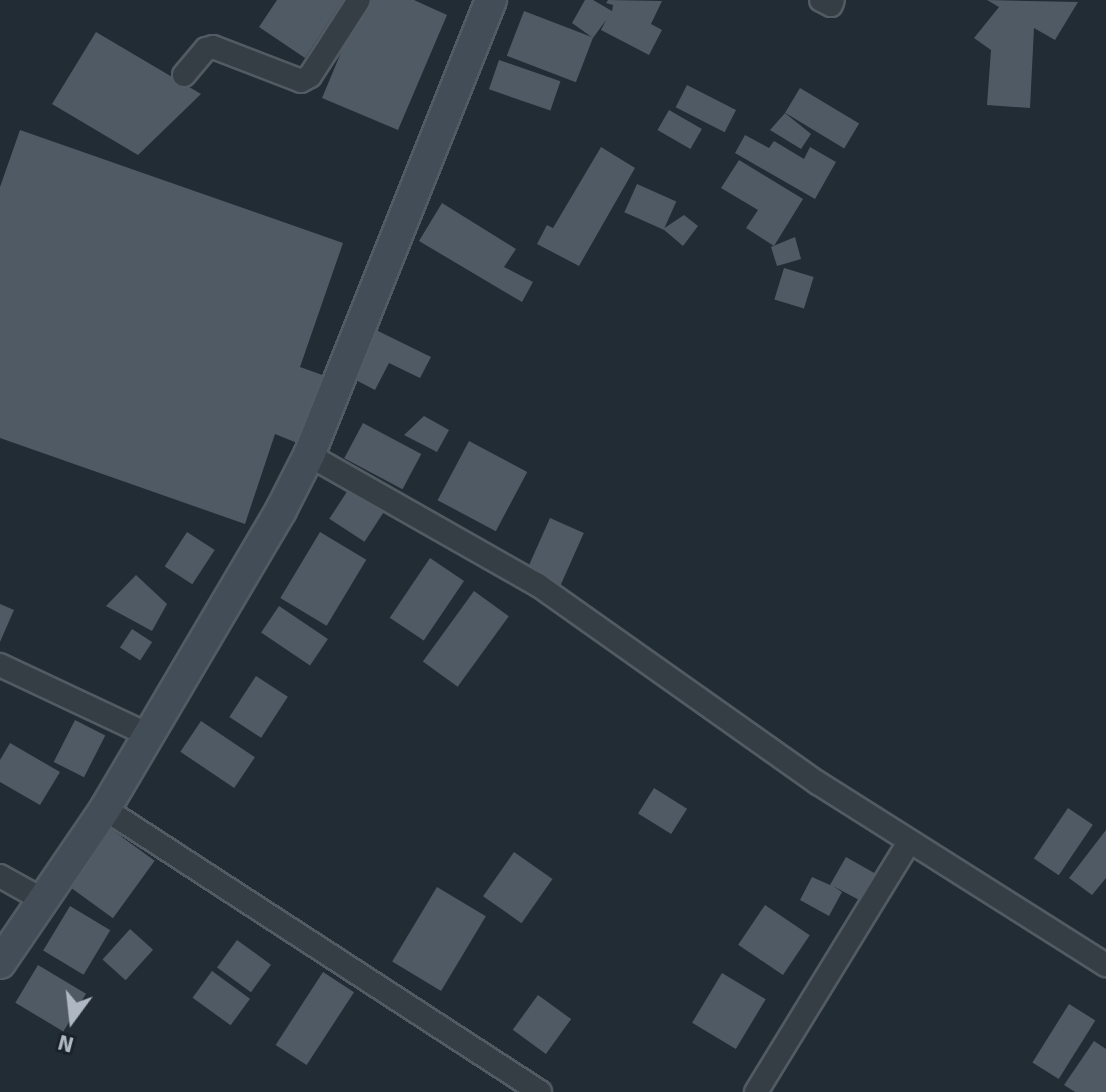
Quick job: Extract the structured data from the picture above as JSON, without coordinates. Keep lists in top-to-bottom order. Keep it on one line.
{"north":"bottom"}
